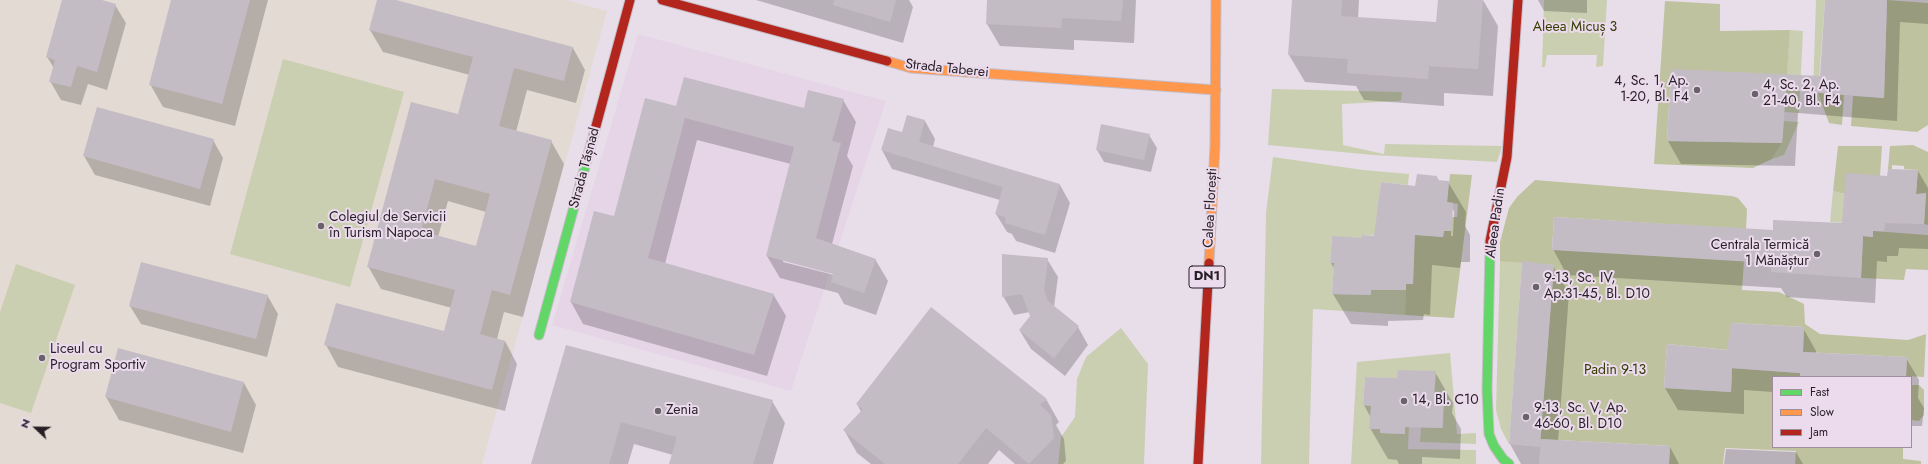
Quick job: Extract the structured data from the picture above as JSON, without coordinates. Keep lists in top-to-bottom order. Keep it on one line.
{"streets":{"street":["Strada Taberei","Strada Tășnad","Calea Florești","Aleea Padin","DN1"]},"crossings":[["Strada Taberei","Calea Florești"]],"parks":["Aleea Micuș 3","Padin 9-13"],"places":["4, Sc. 1, Ap. 1-20, Bl. F4","4, Sc. 2, Ap. 21-40, Bl. F4","Colegiul de Servicii în Turism Napoca","Centrala Termică 1 Mănăștur","9-13, Sc. IV, Ap.31-45, Bl. D10","Liceul cu Program Sportiv","14, Bl. C10","Zenia","9-13, Sc. V, Ap. 46-60, Bl. D10"],"legend":["Fast","Slow","Jam"],"north":"left"}
